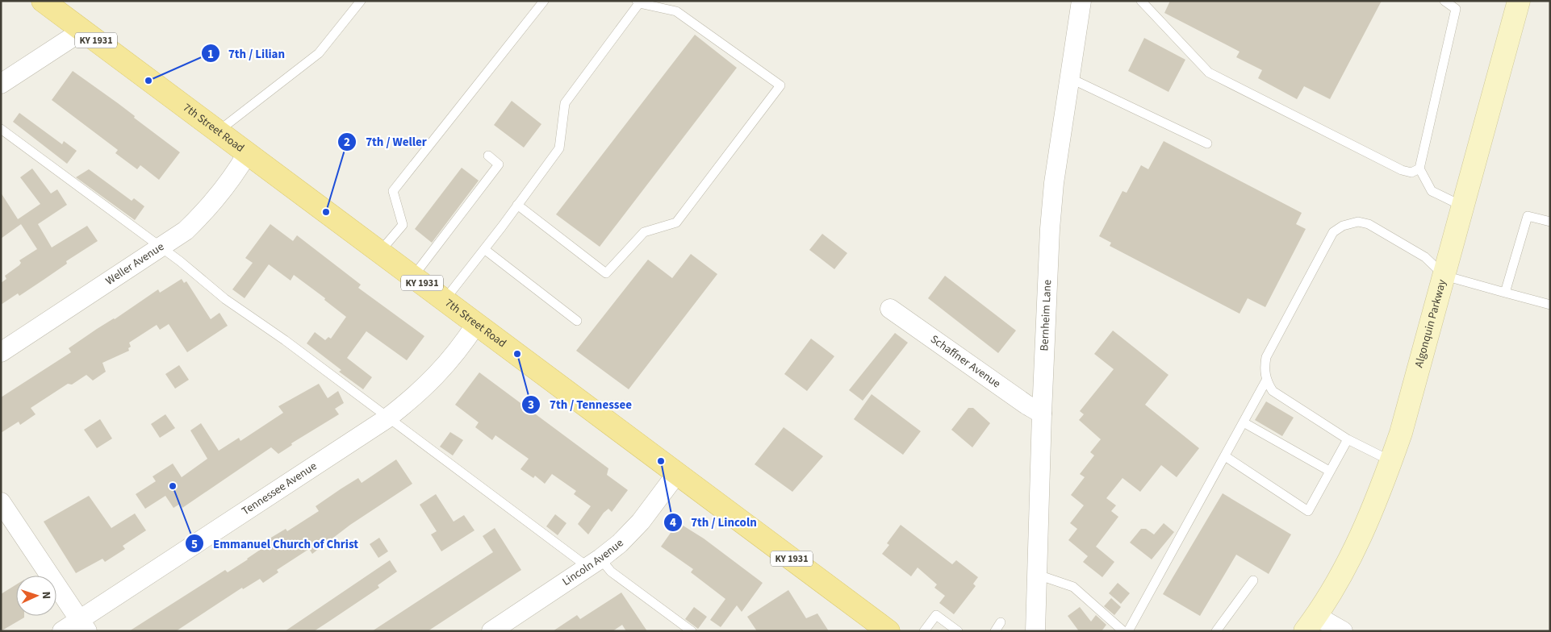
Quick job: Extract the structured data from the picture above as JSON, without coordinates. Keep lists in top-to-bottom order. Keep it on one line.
{"streets":{"main road":["KY 1931","7th Street Road","Algonquin Parkway"],"street":["Weller Avenue","Bernheim Lane","Schaffner Avenue","Tennessee Avenue","Lincoln Avenue"]},"crossings":[["7th Street Road","Weller Avenue"],["7th Street Road","Tennessee Avenue"],["7th Street Road","Lincoln Avenue"],["Bernheim Lane","Schaffner Avenue"]],"places":["7th / Lilian","7th / Weller","7th / Tennessee","7th / Lincoln","Emmanuel Church of Christ"],"north":"right"}
